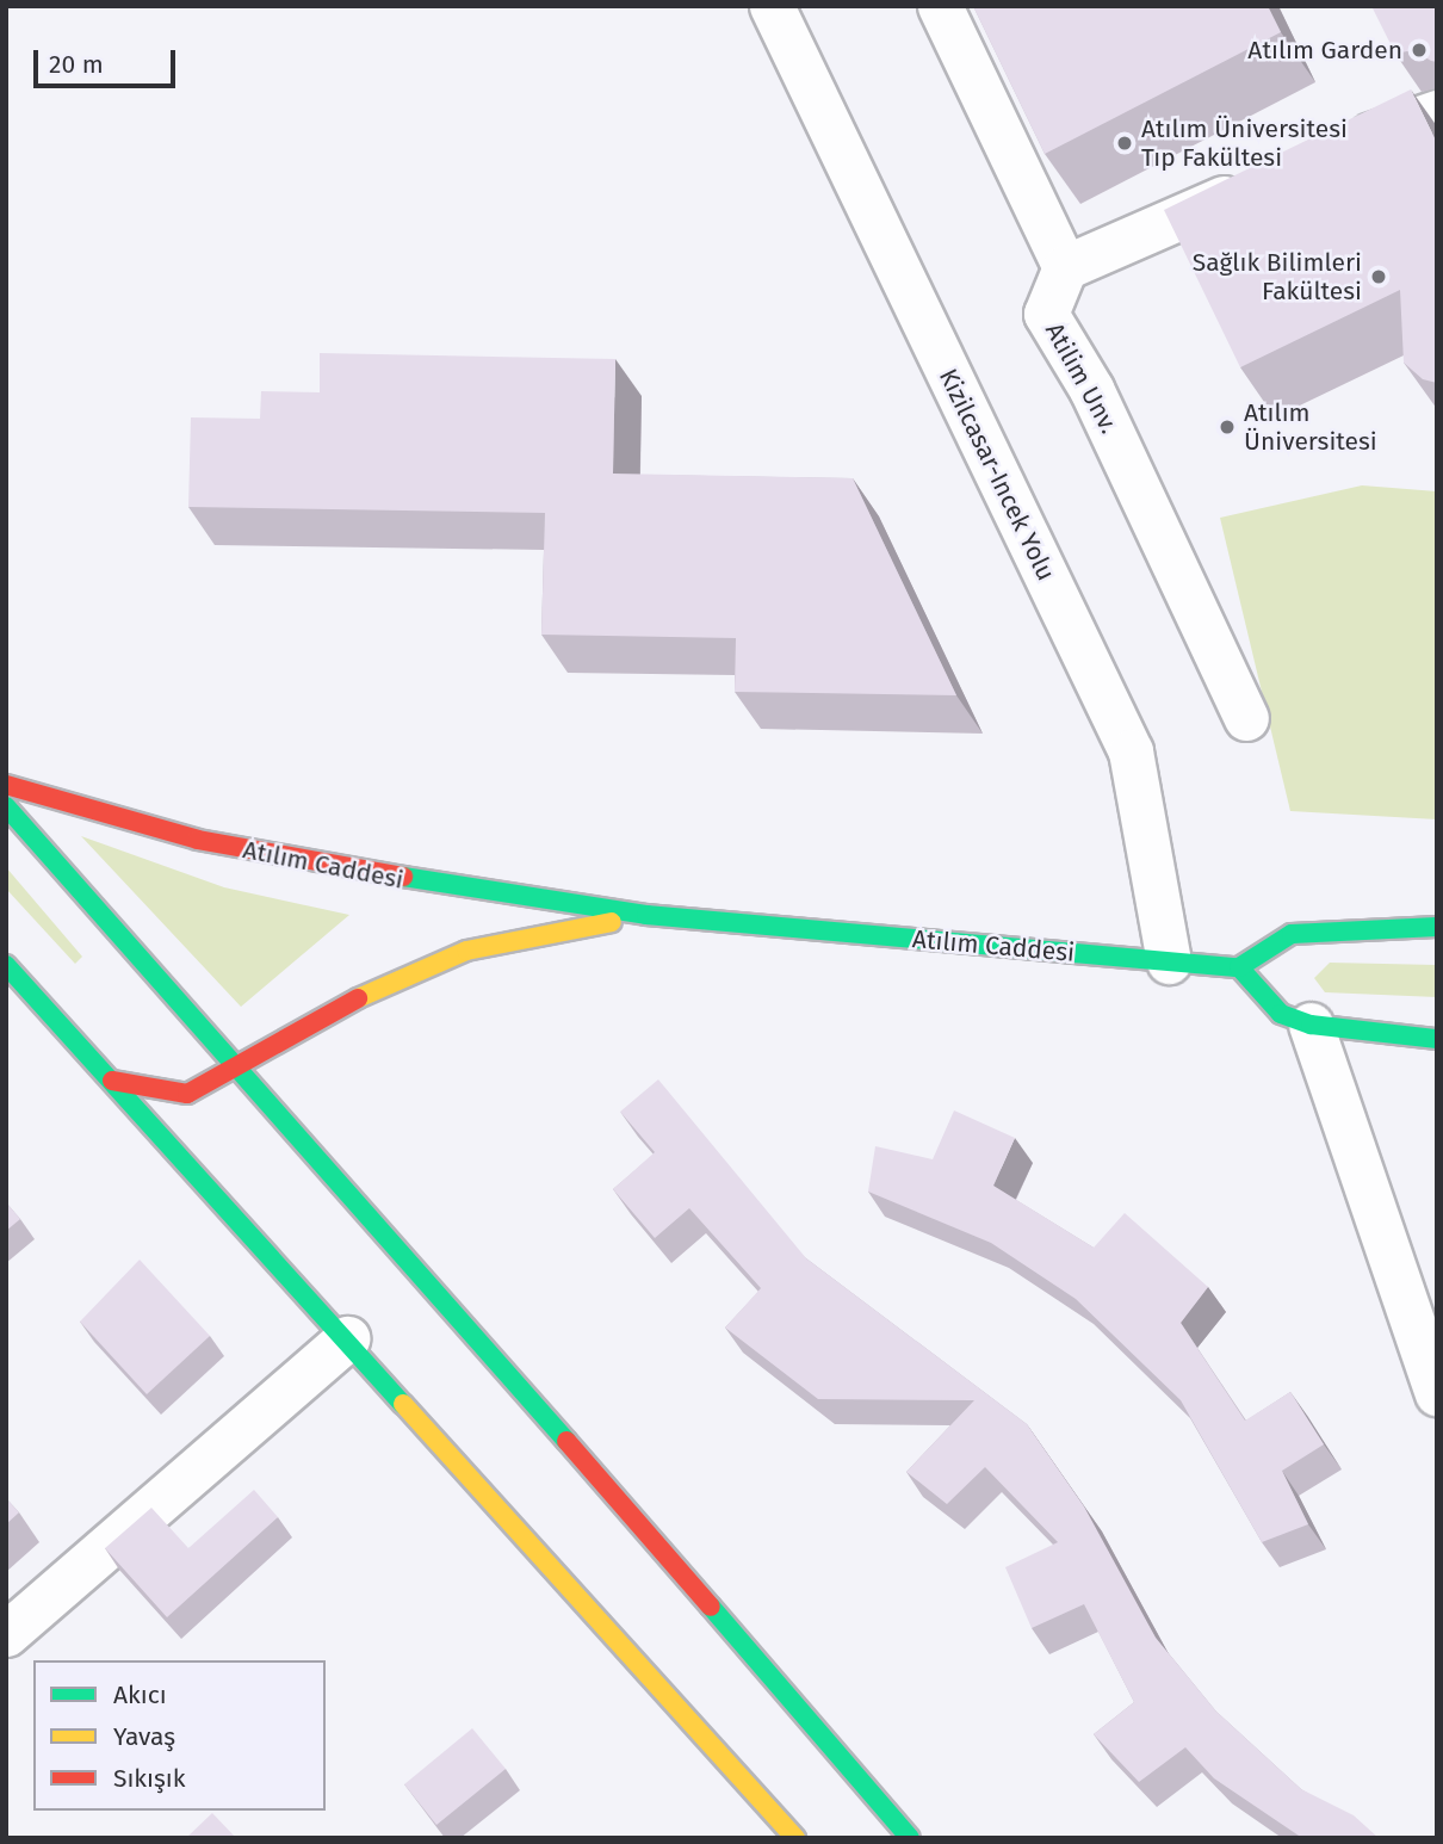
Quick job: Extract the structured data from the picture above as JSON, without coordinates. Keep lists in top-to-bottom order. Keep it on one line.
{"streets":{"main road":["Atılım Caddesi"],"street":["Atilim Unv.","Kizilcasar-Incek Yolu"]},"crossings":[["Kizilcasar-Incek Yolu","Atılım Caddesi"]],"places":["Atılım Garden","Atılım Üniversitesi Tıp Fakültesi","Sağlık Bilimleri Fakültesi","Atılım Üniversitesi"],"legend":["Akıcı","Yavaş","Sıkışık"],"scale_bar":"20 m"}
